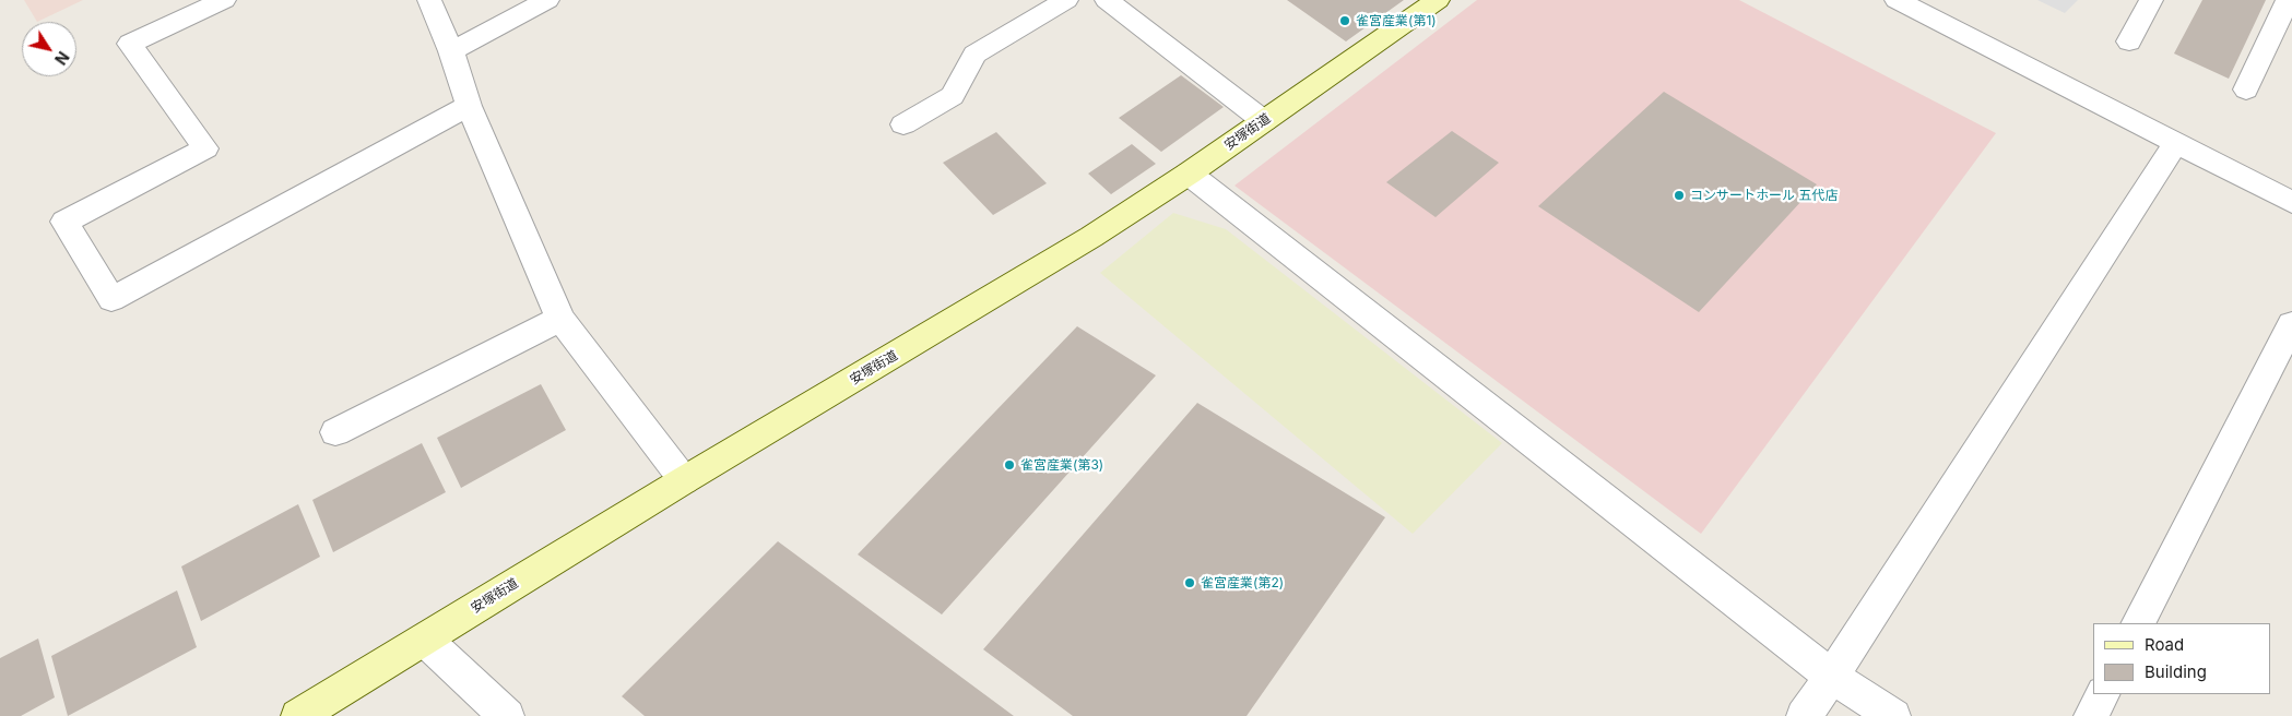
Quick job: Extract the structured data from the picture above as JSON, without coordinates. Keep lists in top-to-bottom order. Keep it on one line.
{"streets":{"main road":["安塚街道"]},"places":["雀宮産業(第1)","コンサートホール 五代店","雀宮産業(第3)","雀宮産業(第2)"],"legend":["Road","Building"],"north":"bottom right"}
